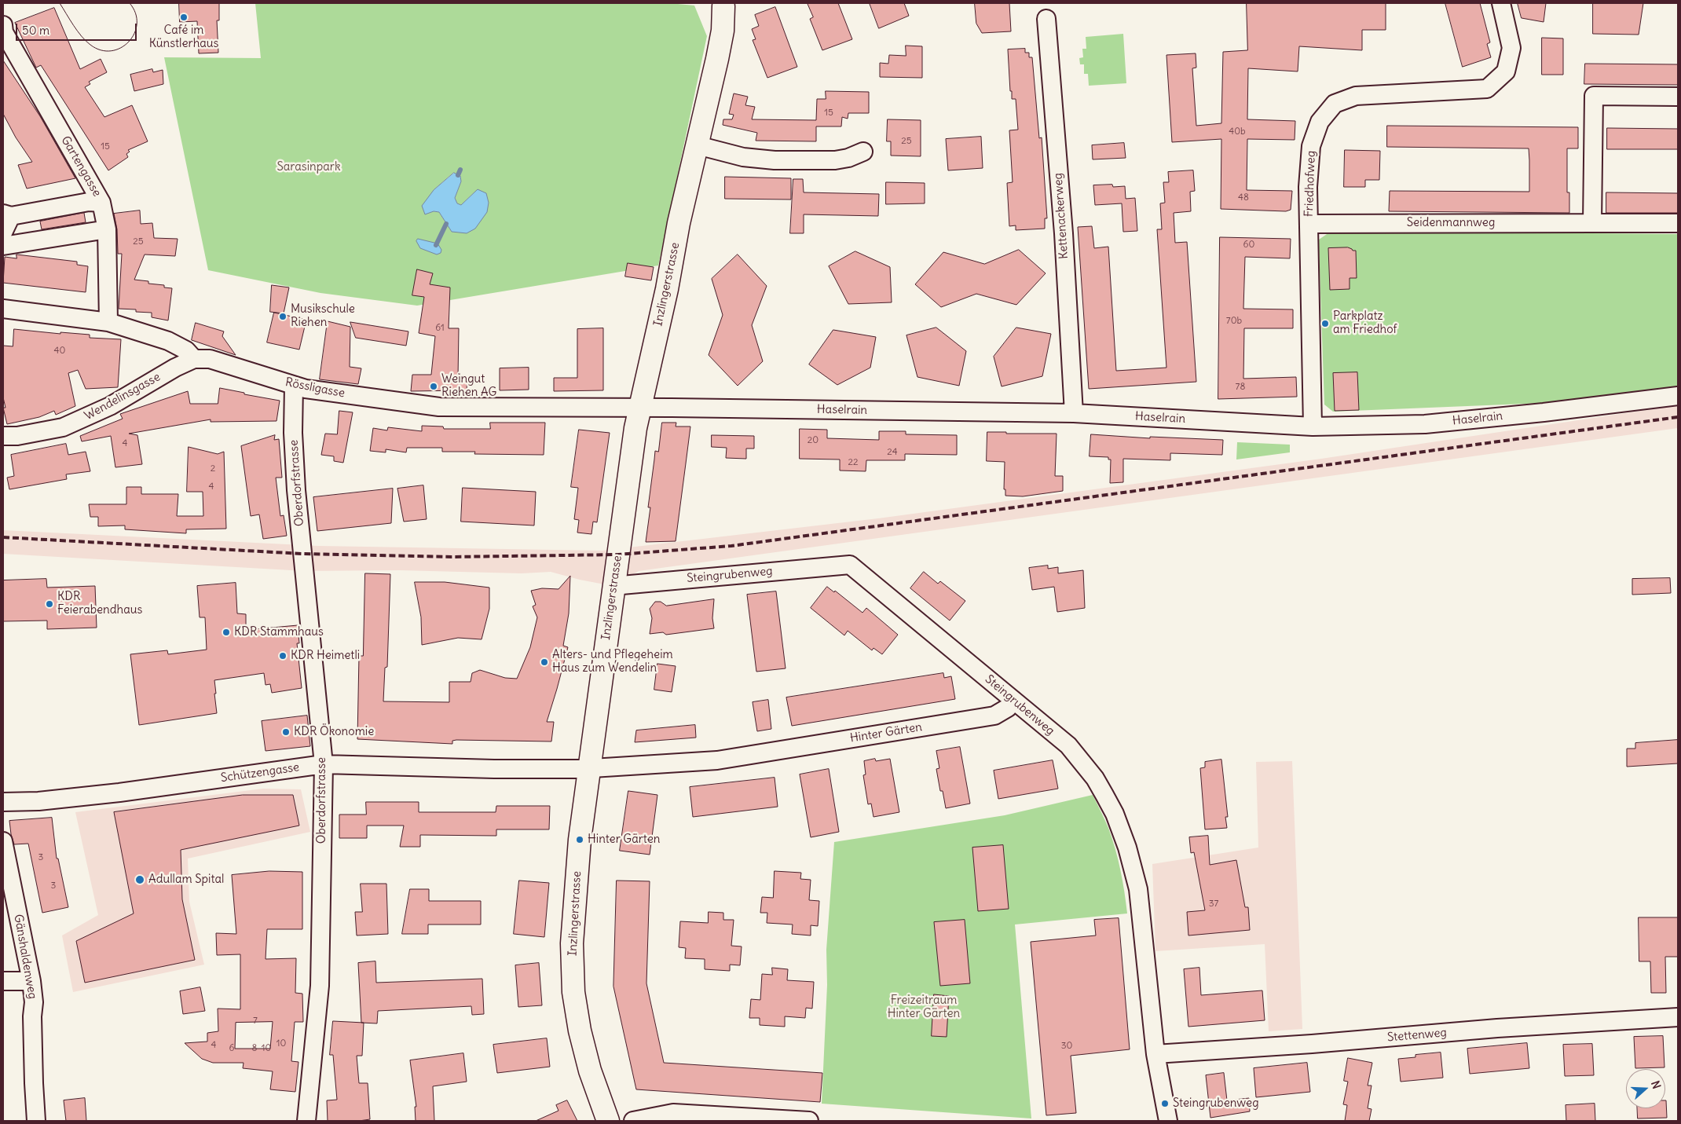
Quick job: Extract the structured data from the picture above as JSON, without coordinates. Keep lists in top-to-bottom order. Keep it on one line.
{"streets":{"street":["Gartengasse","Friedhofweg","Kettenackerweg","Seidenmannweg","Inzlingerstrasse","Rössligasse","Wendelinsgasse","Haselrain","Oberdorfstrasse","Steingrubenweg","Hinter Gärten","Schützengasse","Gänshaldenweg","Stettenweg"]},"crossings":[["Friedhofweg","Seidenmannweg"],["Friedhofweg","Haselrain"],["Kettenackerweg","Haselrain"],["Inzlingerstrasse","Rössligasse"],["Inzlingerstrasse","Haselrain"],["Inzlingerstrasse","Steingrubenweg"],["Inzlingerstrasse","Hinter Gärten"],["Inzlingerstrasse","Schützengasse"],["Rössligasse","Wendelinsgasse"],["Rössligasse","Haselrain"],["Rössligasse","Oberdorfstrasse"],["Oberdorfstrasse","Schützengasse"],["Steingrubenweg","Hinter Gärten"],["Steingrubenweg","Stettenweg"],["Hinter Gärten","Schützengasse"]],"parks":["Sarasinpark","Freizeitraum Hinter Gärten"],"places":["Café im Künstlerhaus","Musikschule Riehen","Parkplatz am Friedhof","Weingut Riehen AG","KDR Feierabendhaus","KDR Stammhaus","KDR Heimetli","Alters- und Pflegeheim Haus zum Wendelin","KDR Ökonomie","Hinter Gärten","Adullam Spital","Steingrubenweg"],"house_numbers":["15","40b","25","15","48","25","60","70b","61","40","78","20","4","24","22","2","4","3","3","37","7","10","4","30","6","8","10"],"scale_bar":"50 m","north":"right"}
